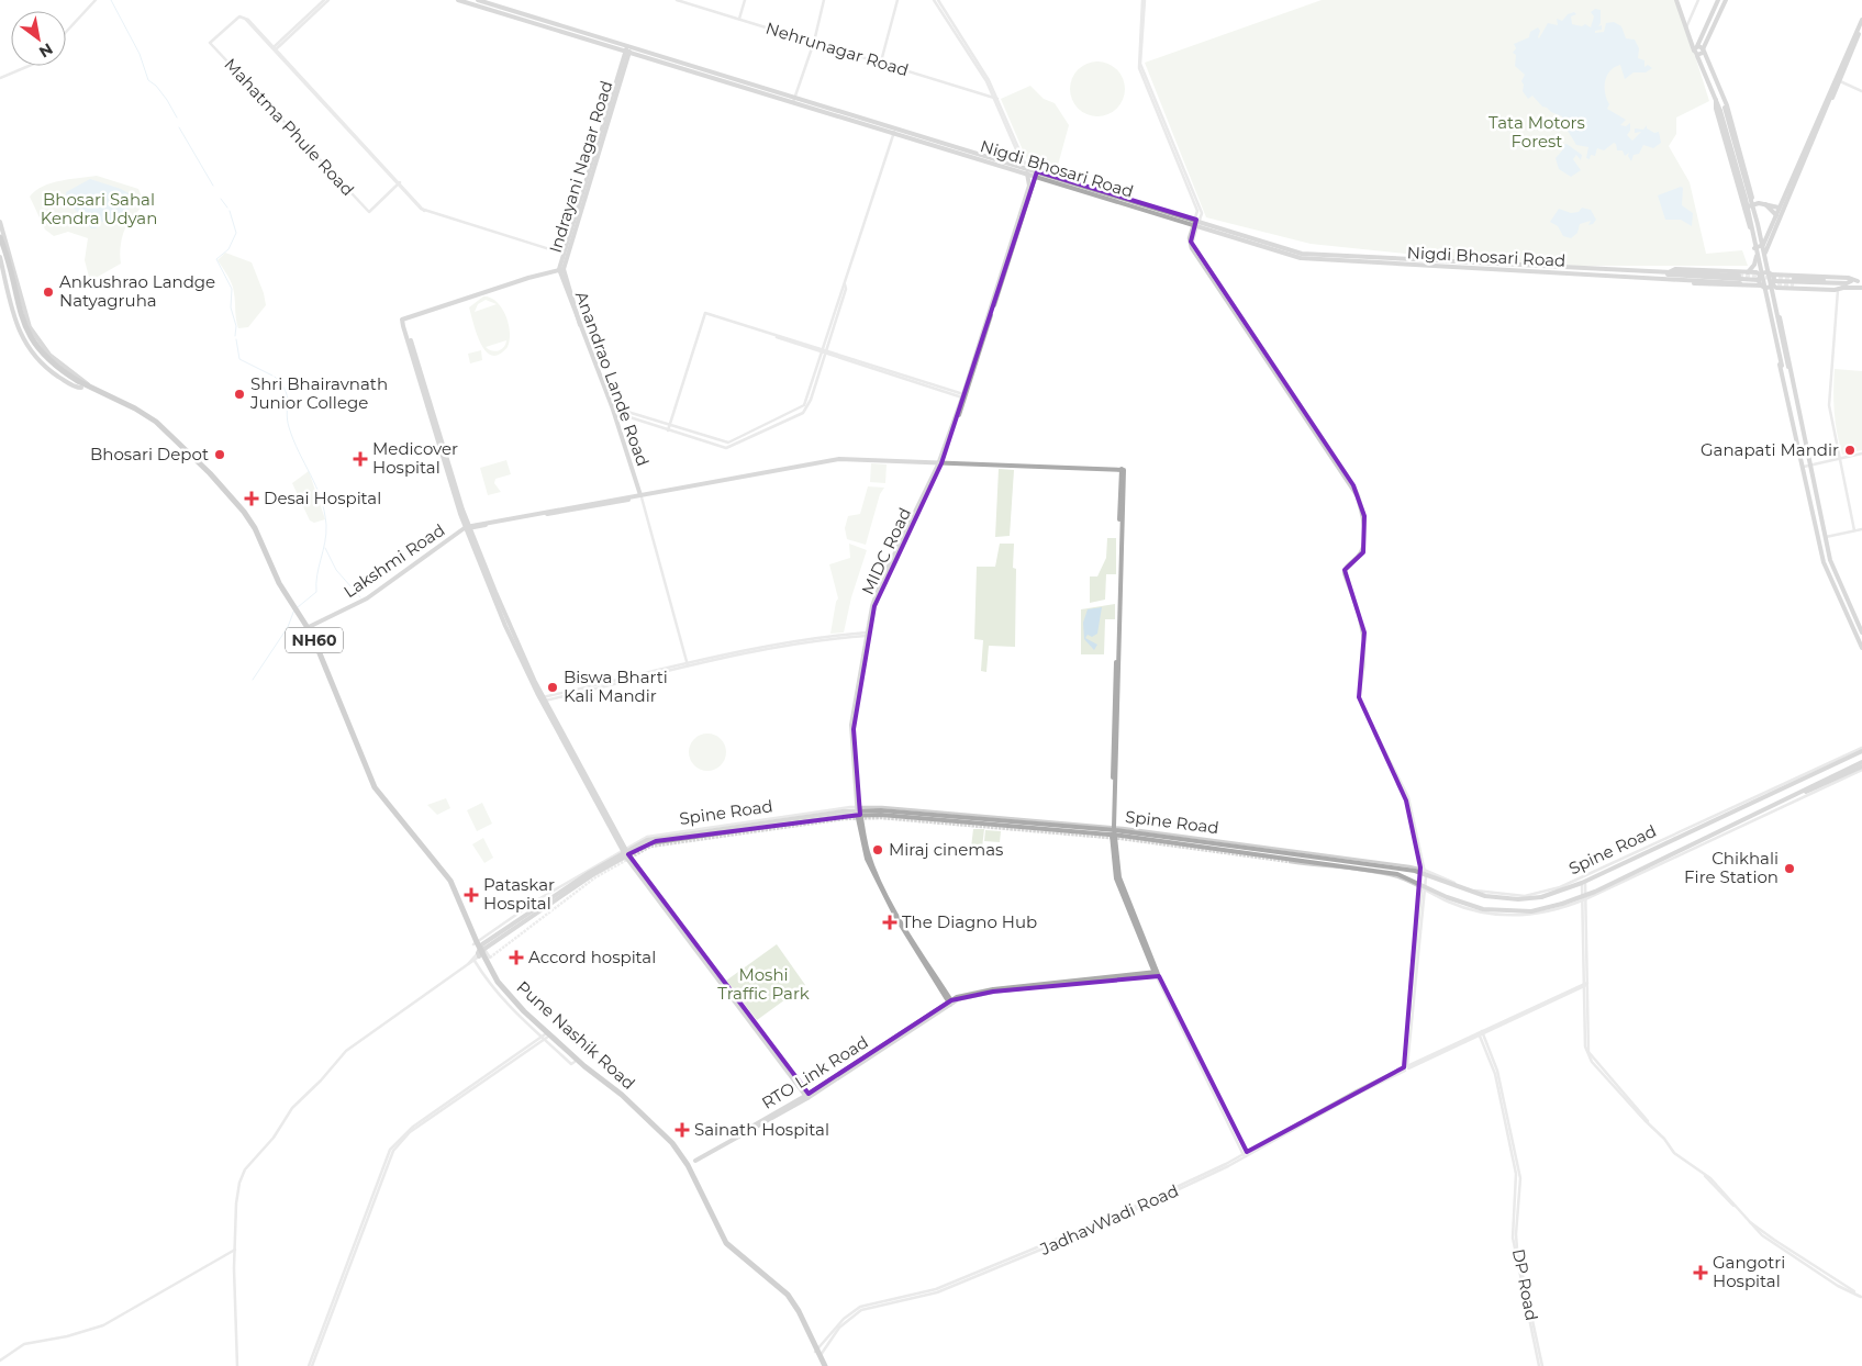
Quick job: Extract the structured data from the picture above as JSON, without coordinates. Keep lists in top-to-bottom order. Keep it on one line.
{"streets":{"highway":["NH60","Pune Nashik Road"],"main road":["Indrayani Nagar Road","Nigdi Bhosari Road","Anandrao Lande Road","MIDC Road","Lakshmi Road","Spine Road","RTO Link Road"],"street":["Nehrunagar Road","Mahatma Phule Road","JadhavWadi Road","DP Road"]},"crossings":[["Indrayani Nagar Road","Nigdi Bhosari Road"],["Indrayani Nagar Road","Anandrao Lande Road"],["MIDC Road","Spine Road"],["MIDC Road","RTO Link Road"],["Lakshmi Road","Pune Nashik Road"],["NH60","Pune Nashik Road"],["Spine Road","Pune Nashik Road"],["Pune Nashik Road","RTO Link Road"],["Pune Nashik Road","JadhavWadi Road"],["JadhavWadi Road","DP Road"]],"parks":["Tata Motors Forest","Bhosari Sahal Kendra Udyan","Moshi Traffic Park"],"places":{"other":["Ankushrao Landge Natyagruha","Shri Bhairavnath Junior College","Ganapati Mandir","Bhosari Depot","Biswa Bharti Kali Mandir","Miraj cinemas","Chikhali Fire Station"],"health":["Medicover Hospital","Desai Hospital","Pataskar Hospital","The Diagno Hub","Accord hospital","Sainath Hospital","Gangotri Hospital"]},"north":"bottom right"}
